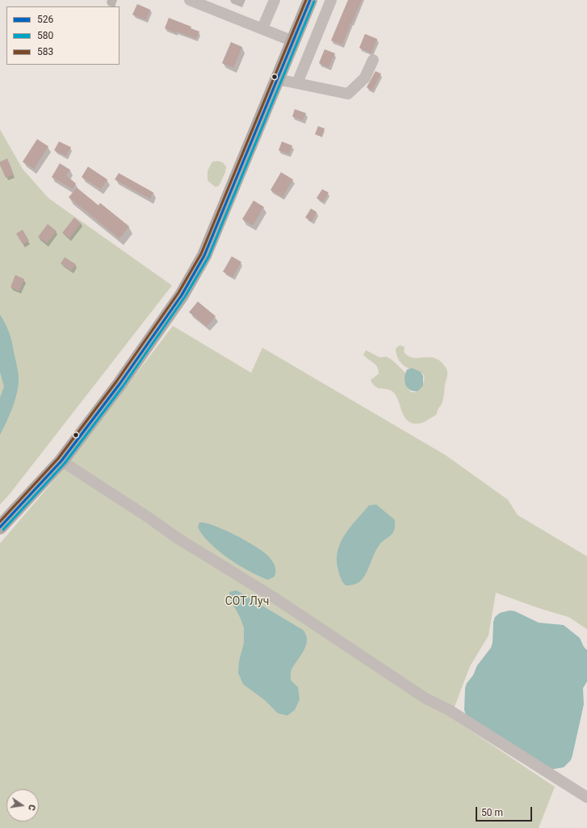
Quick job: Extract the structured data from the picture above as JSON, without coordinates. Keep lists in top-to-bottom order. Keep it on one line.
{"parks":["СОТ Луч"],"lines":["transit line 526","transit line 583","transit line 580"],"legend":["526","580","583"],"scale_bar":"50 m","north":"right"}
